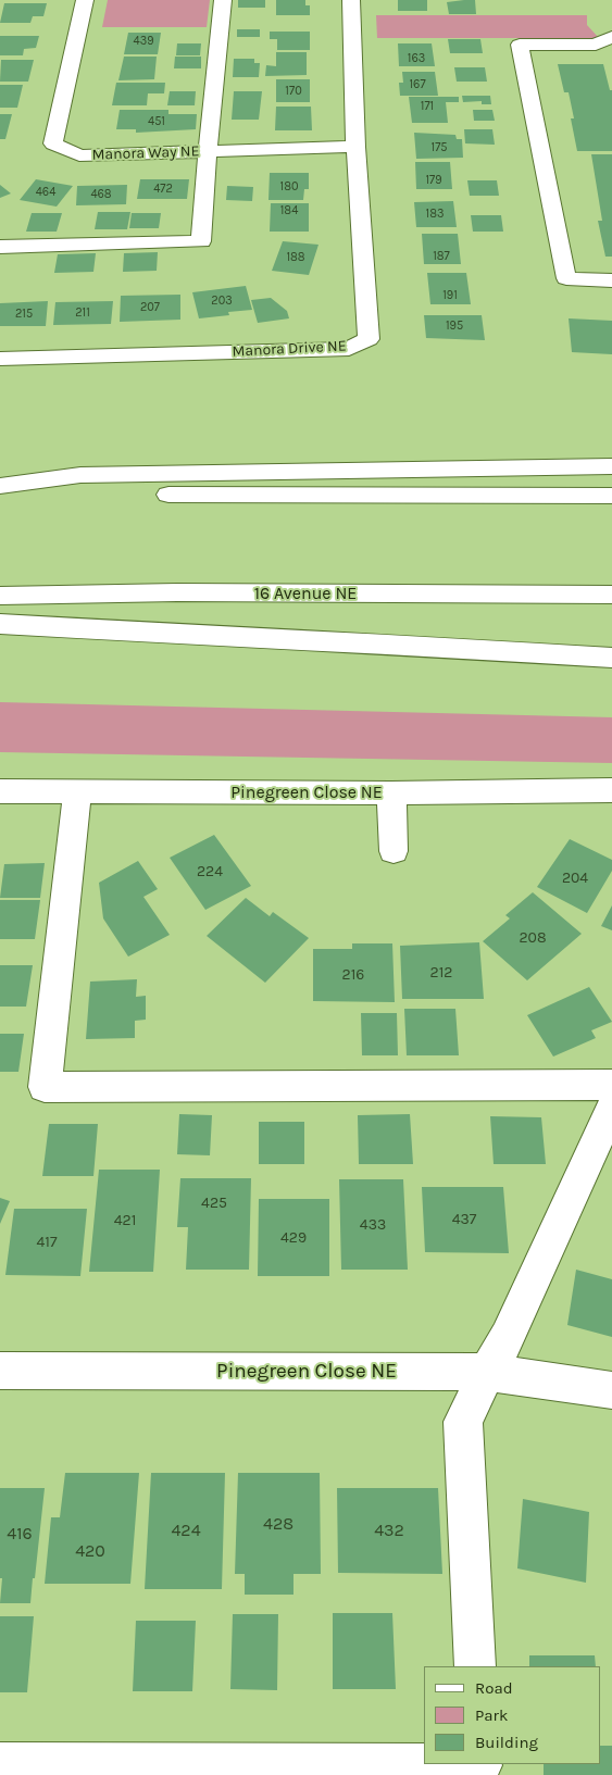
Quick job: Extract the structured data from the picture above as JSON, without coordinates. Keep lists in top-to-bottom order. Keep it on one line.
{"streets":{"main road":["Manora Way NE","Manora Drive NE","16 Avenue NE","Pinegreen Close NE"]},"crossings":[["Manora Way NE","Manora Drive NE"]],"house_numbers":["439","163","167","170","171","451","175","179","180","472","464","468","184","183","187","188","191","203","207","211","215","195","224","204","208","212","216","425","437","421","433","429","417","428","424","432","416","420"],"legend":["Road","Park","Building"]}
